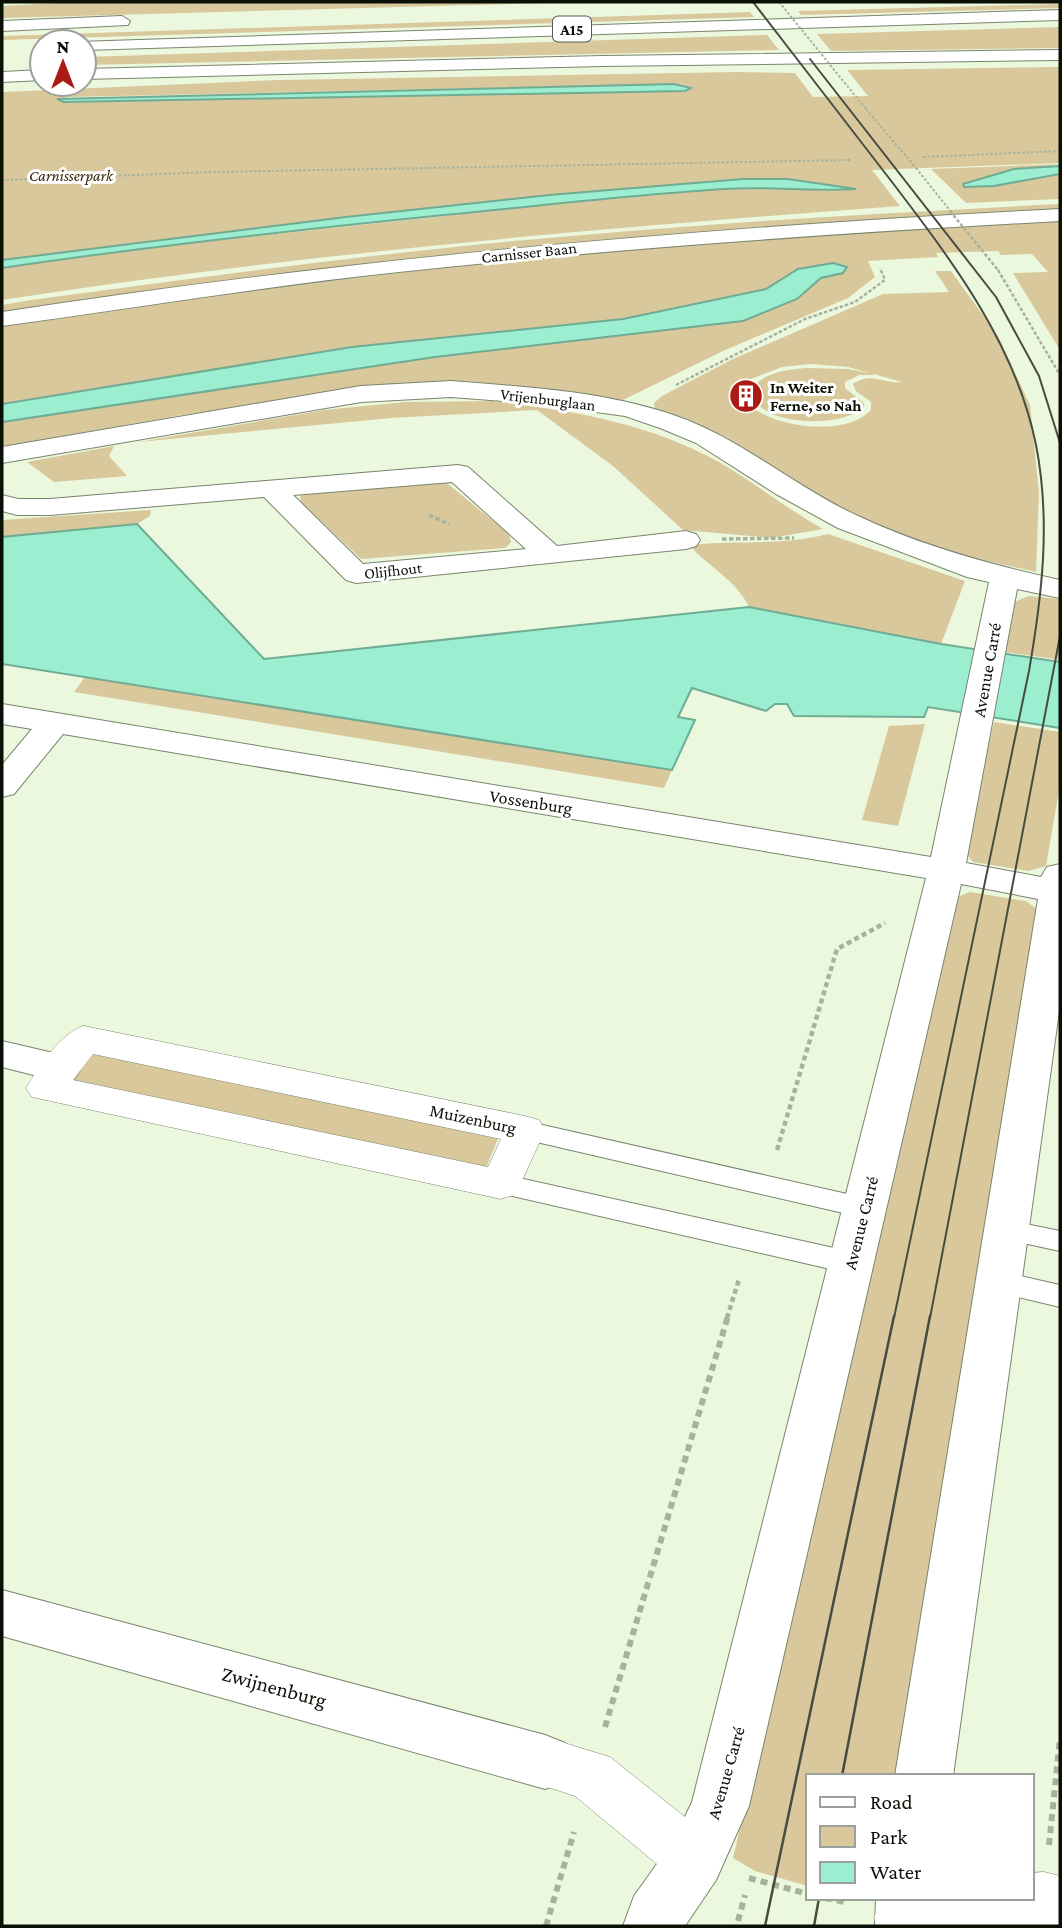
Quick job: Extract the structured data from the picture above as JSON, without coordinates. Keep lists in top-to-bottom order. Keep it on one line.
{"streets":{"main road":["A15","Carnisser Baan","Vrijenburglaan","Olijfhout","Avenue Carré","Vossenburg","Zwijnenburg"],"street":["Muizenburg"]},"crossings":[["Vrijenburglaan","Avenue Carré"],["Avenue Carré","Vossenburg"]],"parks":["Carnisserpark"],"places":{"building":["In Weiter Ferne, so Nah"]},"legend":["Road","Park","Water"],"north":"top"}
